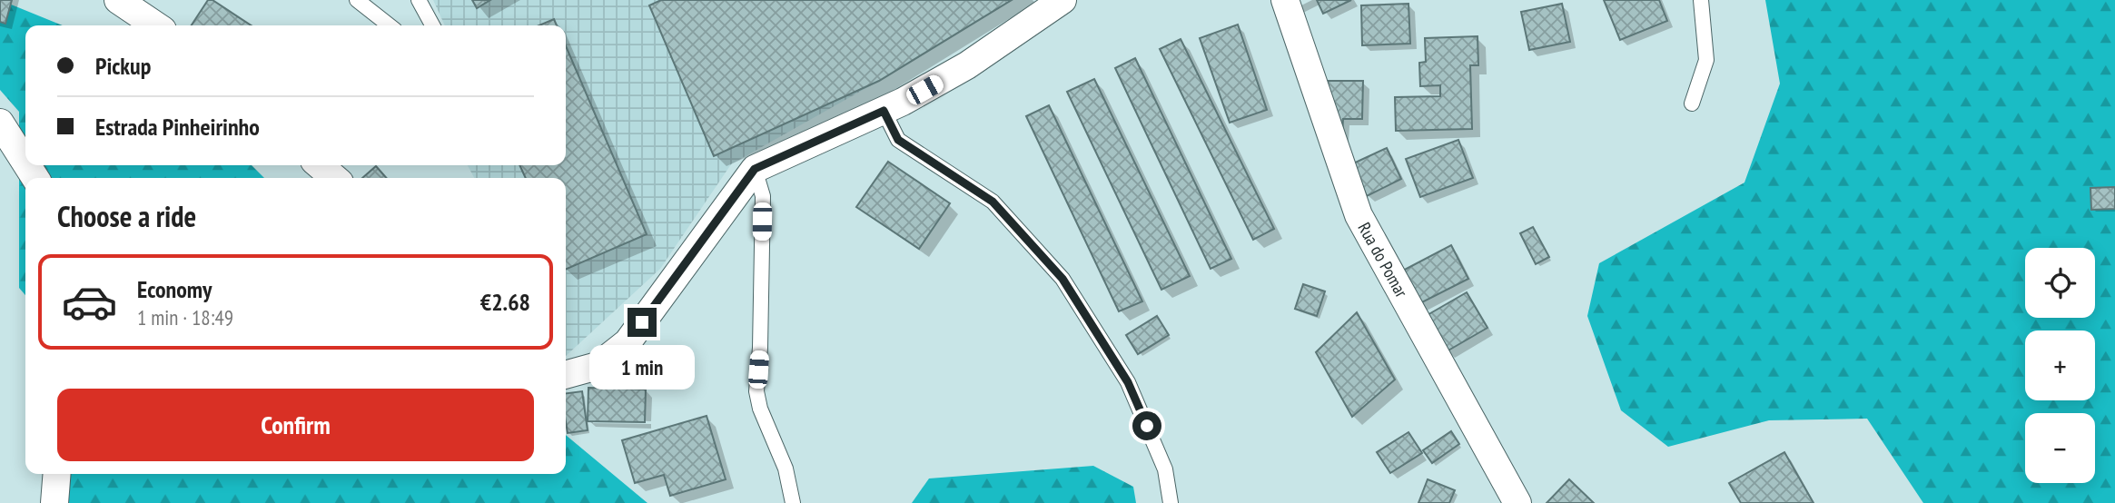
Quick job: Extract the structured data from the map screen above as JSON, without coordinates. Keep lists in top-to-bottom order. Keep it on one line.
{"streets":{"street":["Rua do Pomar"]},"page":{"banner":["Pickup","Estrada Pinheirinho"],"heading":"Choose a ride","map_buttons":["+","−"],"list":[{"name":"Economy","note":"1 min · 18:49","value":"€2.68"}],"bubble":"1 min","buttons":"Confirm"}}
